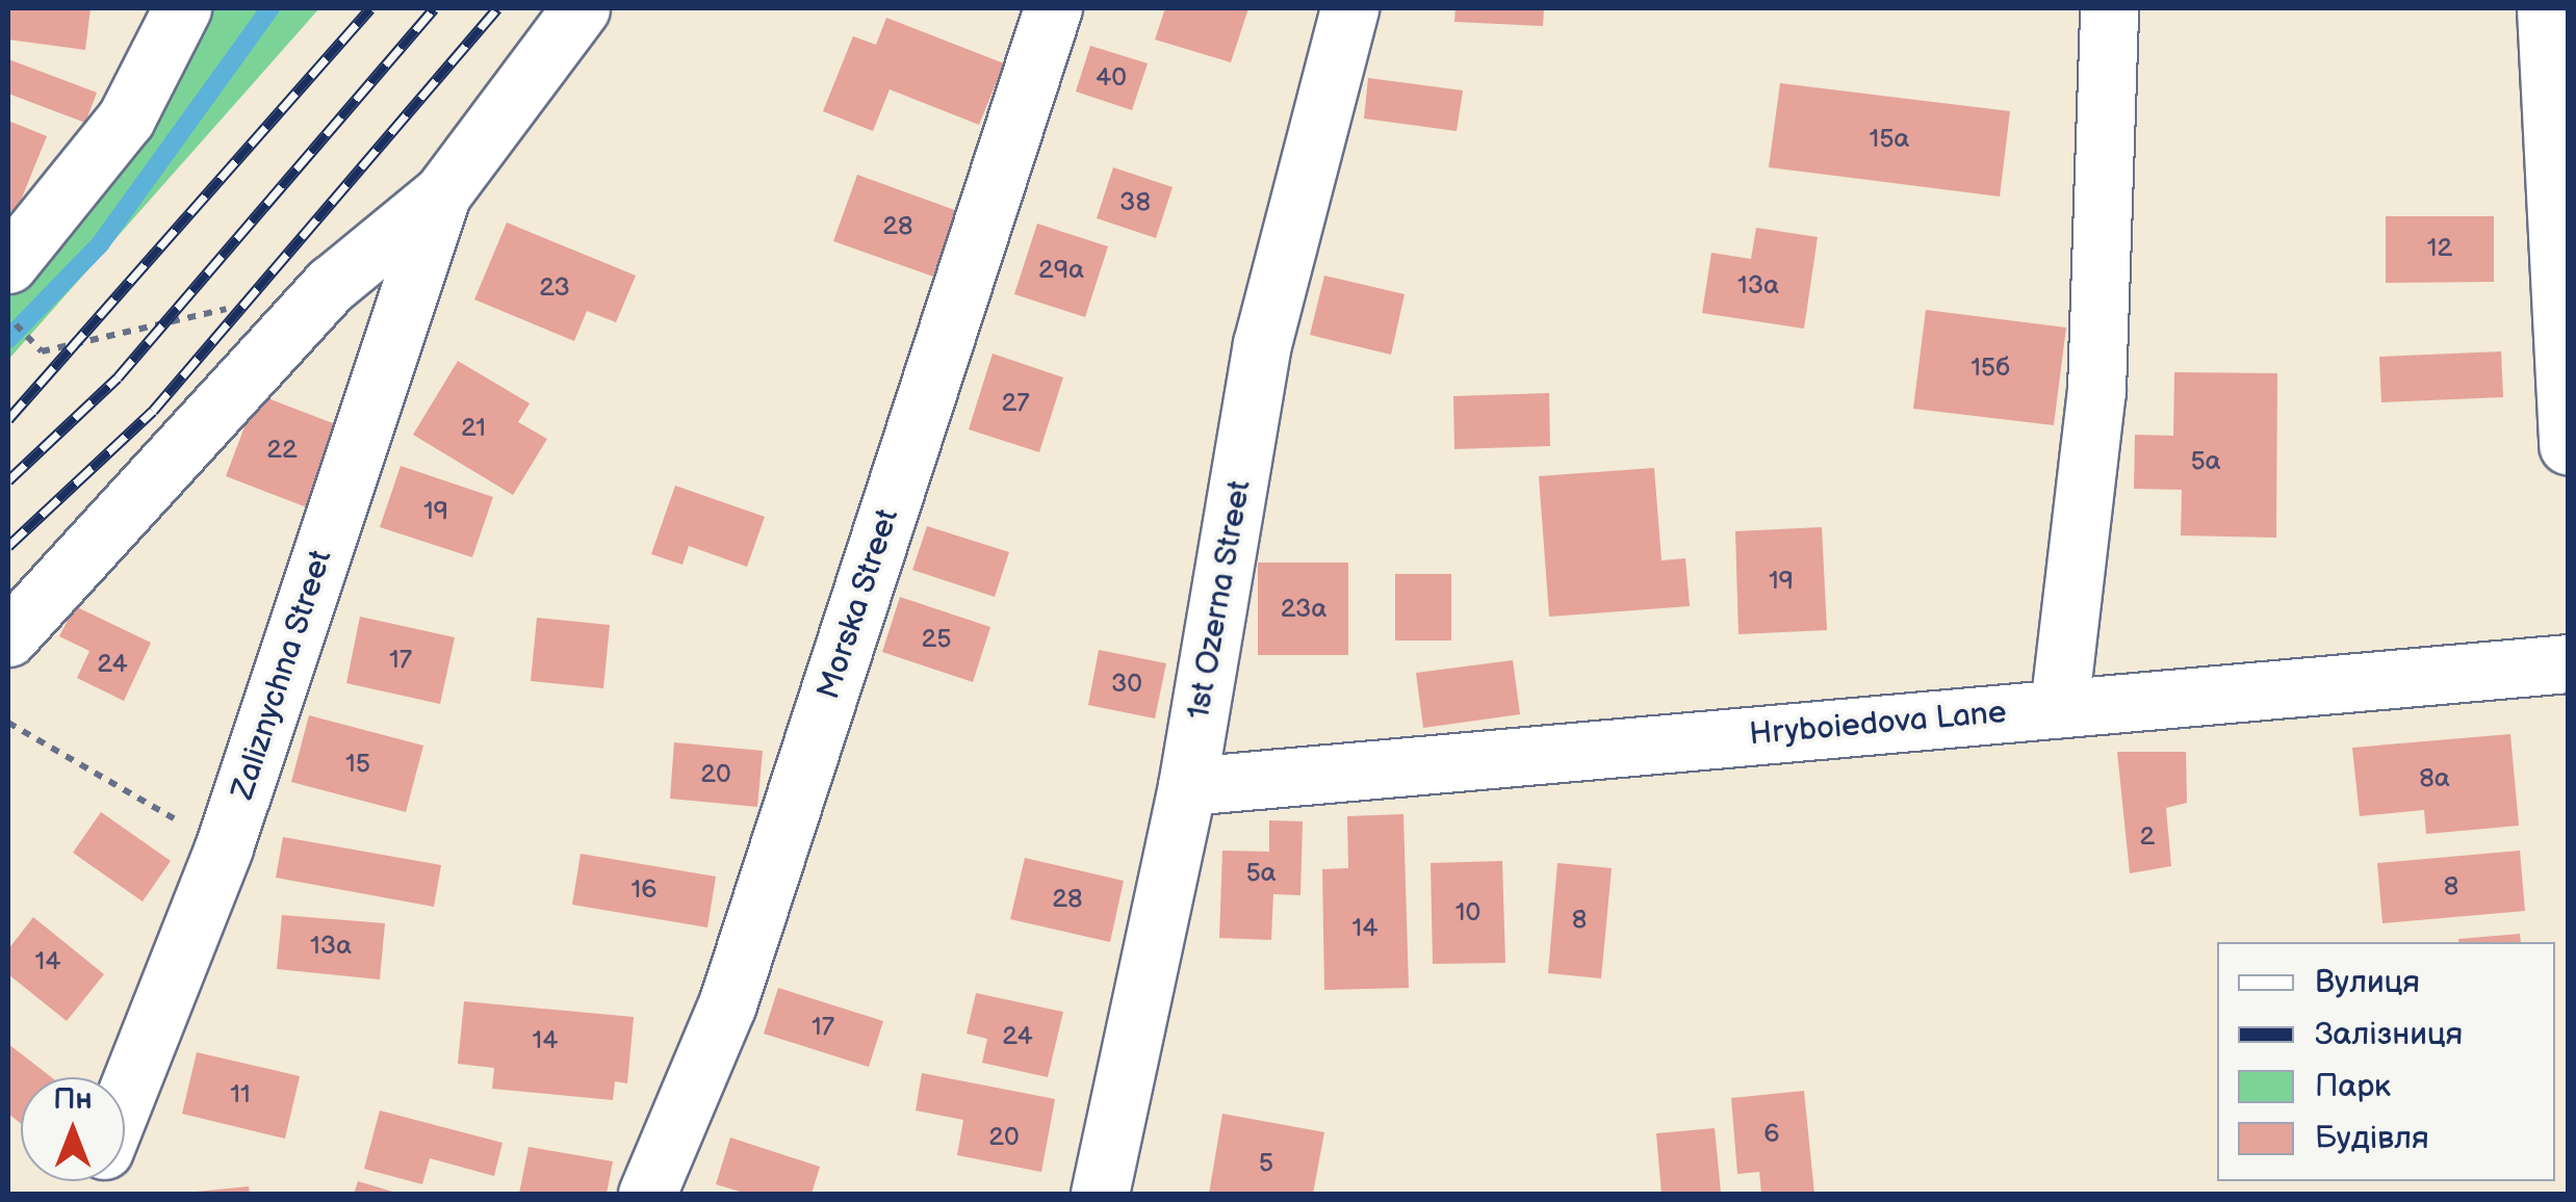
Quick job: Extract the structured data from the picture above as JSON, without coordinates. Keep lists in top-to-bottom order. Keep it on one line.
{"streets":{"street":["1st Ozerna Street","Morska Street","Zaliznychna Street","Hryboiedova Lane"]},"crossings":[["1st Ozerna Street","Hryboiedova Lane"]],"house_numbers":["40","15а","38","28","12","29а","13а","23","15б","27","21","22","5а","19","19","23а","25","17","24","30","15","20","8а","2","5а","8","16","28","10","8","14","13а","14","17","24","14","11","6","20","5"],"legend":["Вулиця","Залізниця","Парк","Будівля"],"north":"top"}
